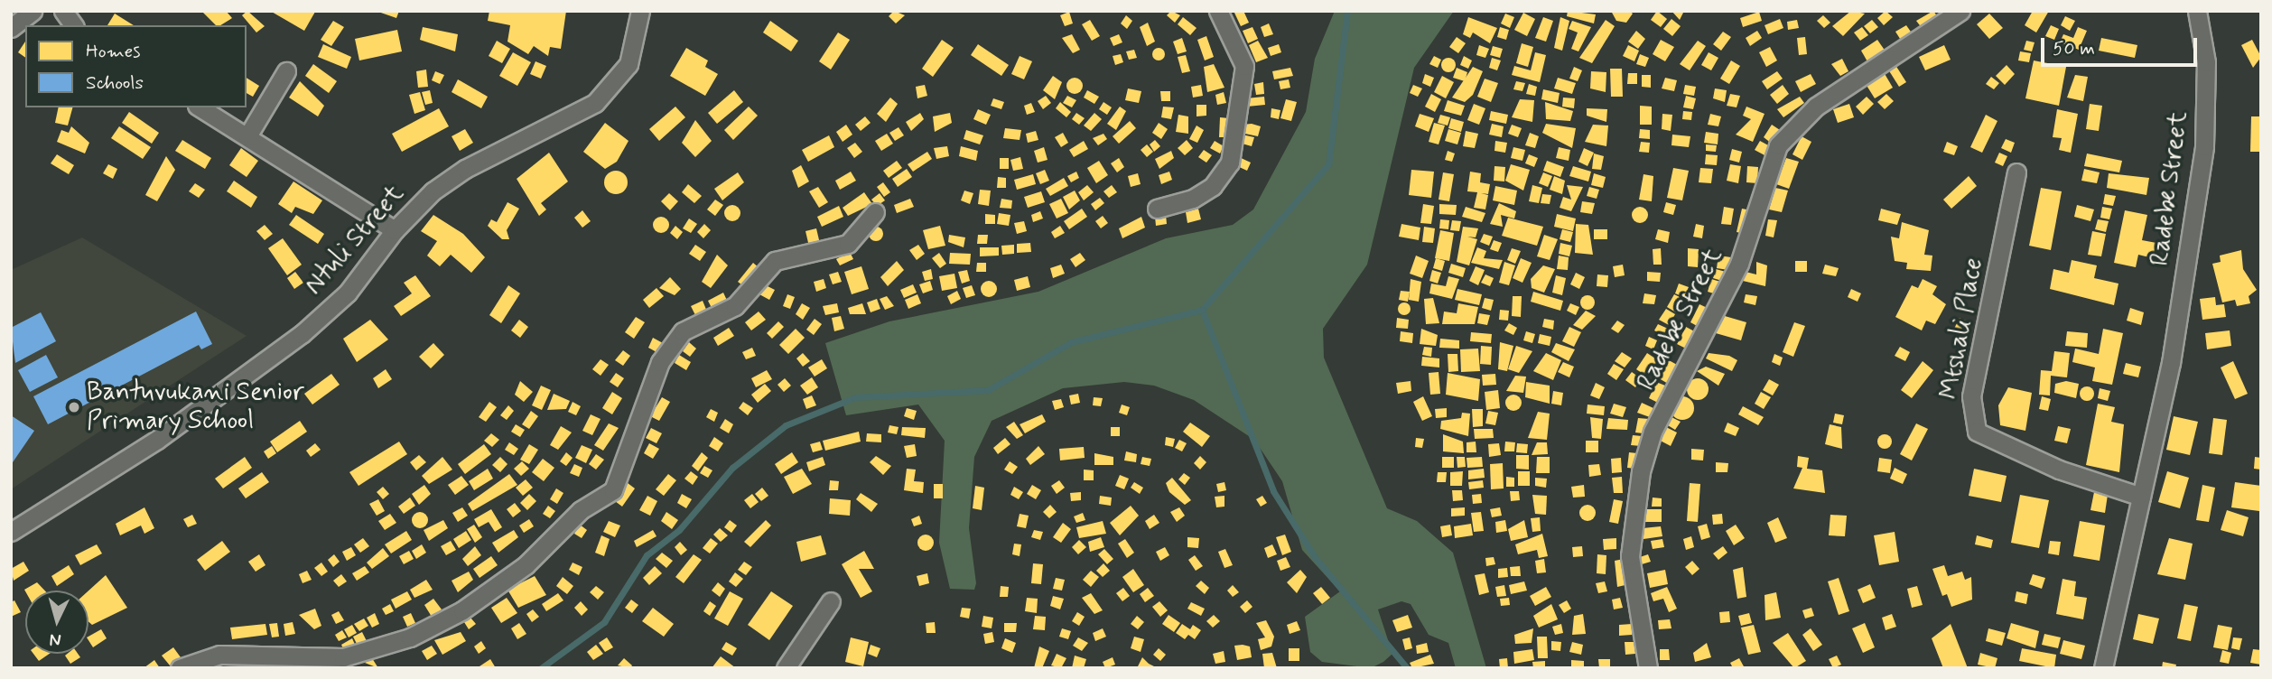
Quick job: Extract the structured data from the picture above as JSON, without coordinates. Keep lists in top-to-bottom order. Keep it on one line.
{"streets":{"street":["Radebe Street","Ntuli Street","Mtshali Place"]},"crossings":[["Radebe Street","Mtshali Place"]],"places":["Bantuvukani Senior Primary School"],"legend":["Homes","Schools"],"scale_bar":"50 m","north":"bottom"}
